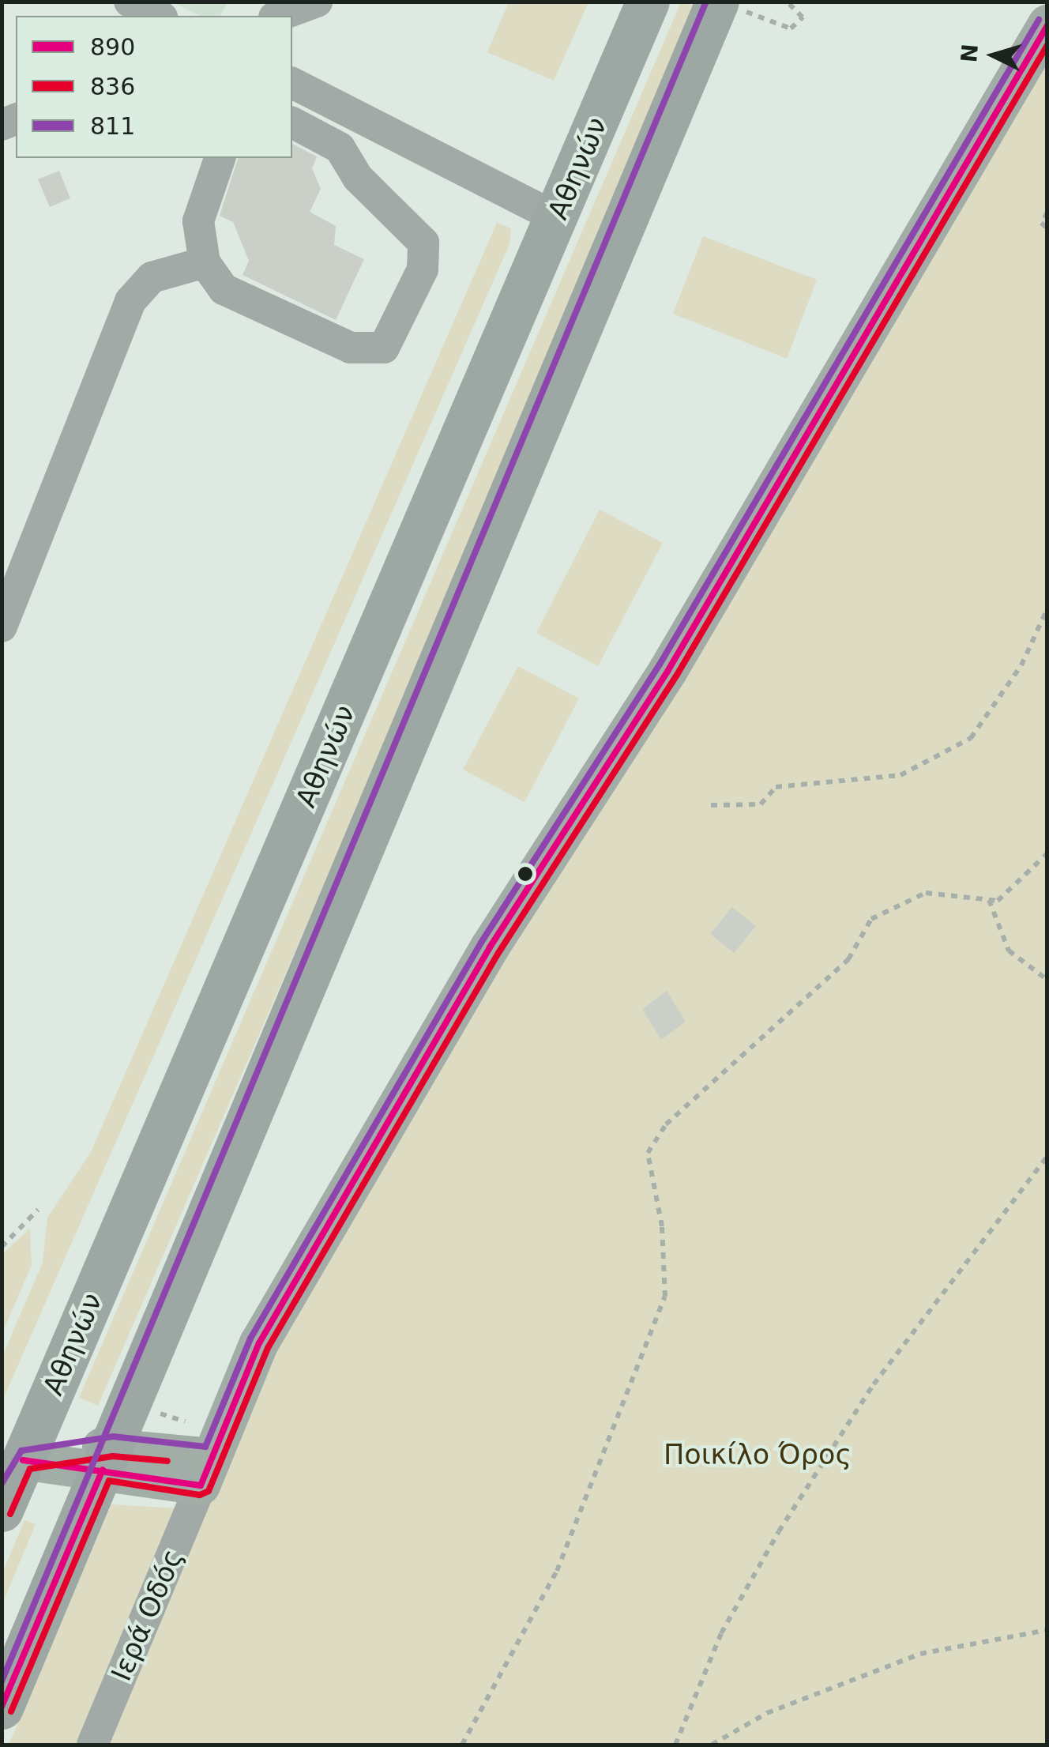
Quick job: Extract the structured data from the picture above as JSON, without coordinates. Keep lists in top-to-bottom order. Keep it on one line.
{"streets":{"highway":["Αθηνών"],"main road":["Ιερά Οδός"]},"parks":["Ποικίλο Όρος"],"lines":["transit line 811","transit line 890","transit line 836"],"legend":["890","836","811"],"north":"left"}
